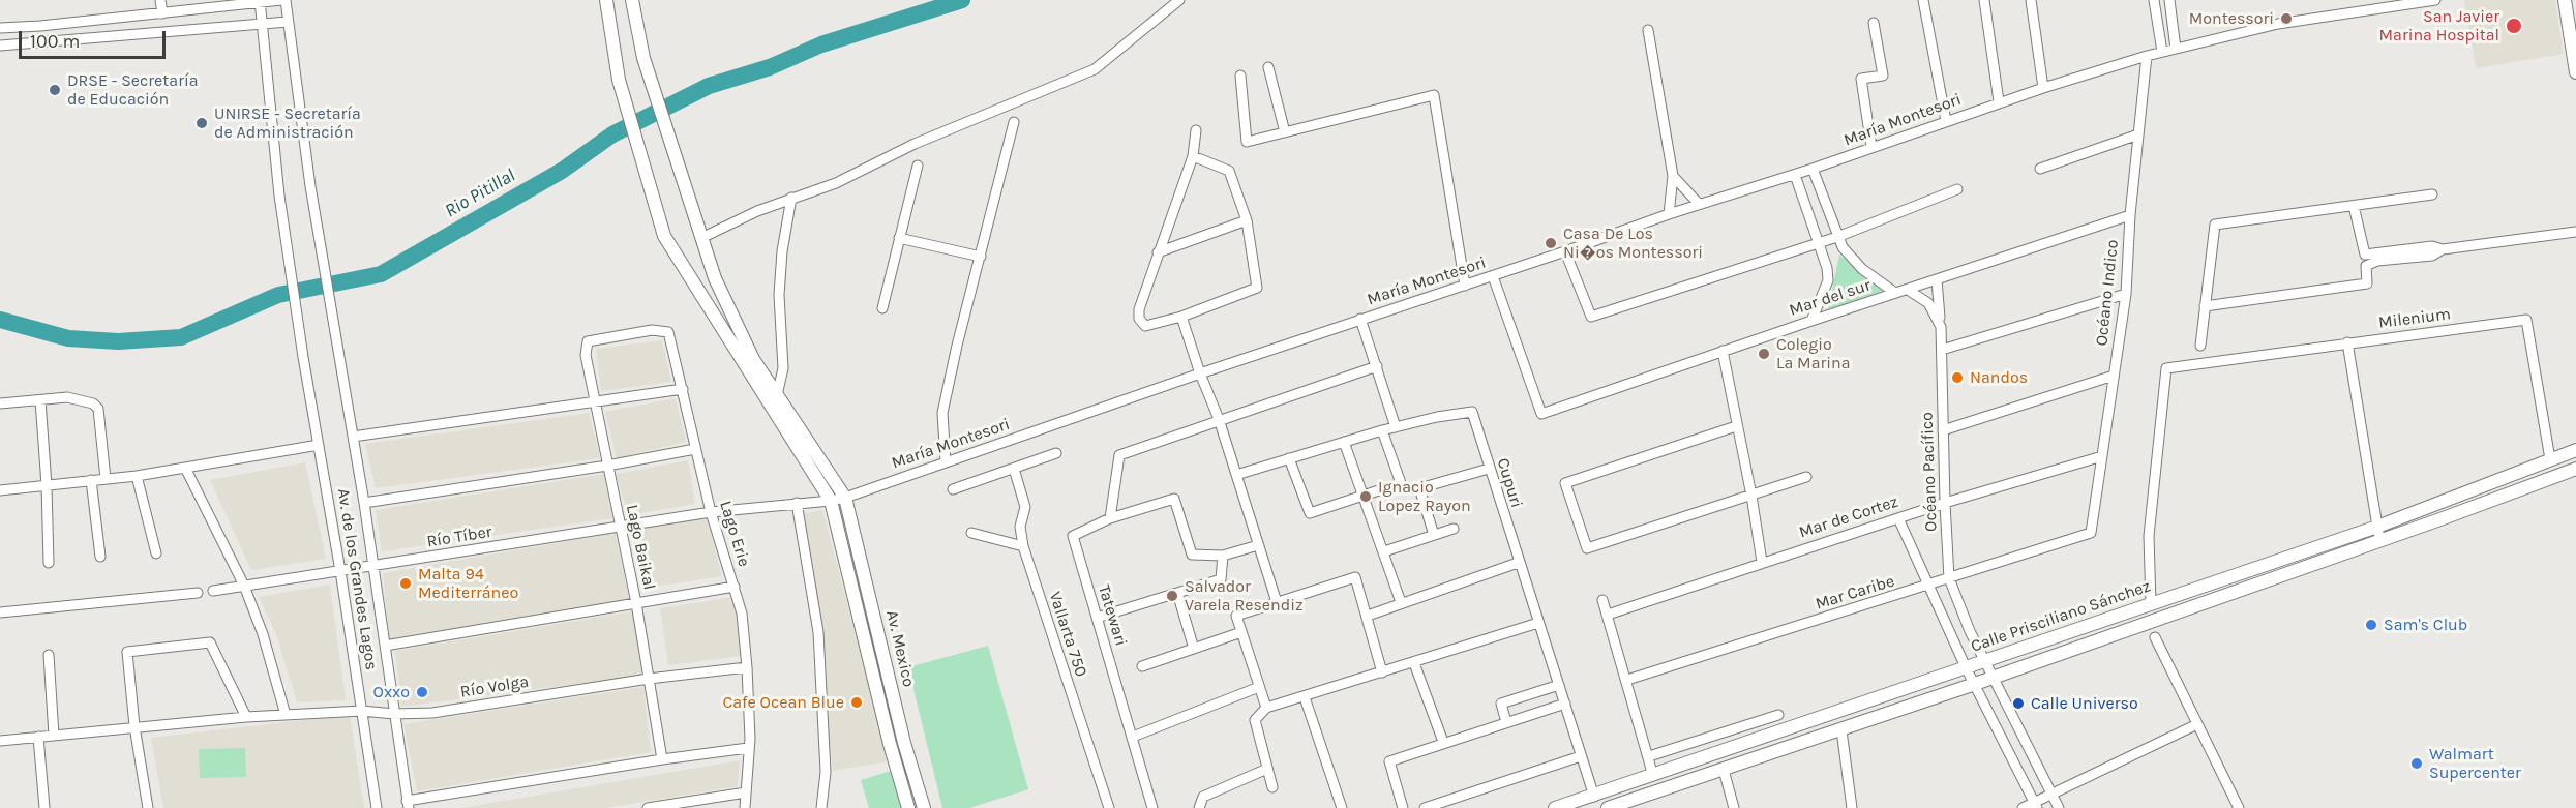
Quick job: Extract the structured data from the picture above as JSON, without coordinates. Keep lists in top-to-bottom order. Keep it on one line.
{"streets":{"main road":["Calle Prisciliano Sánchez","Av. Mexico"],"street":["María Montesori","Océano Indico","Mar del sur","Milenium","Océano Pacífico","Cupuri","Mar de Cortez","Lago Erie","Río Tíber","Lago Baikal","Av. de los Grandes Lagos","Mar Caribe","Tatewari","Vallarta 750","Río Volga"]},"crossings":[["María Montesori","Océano Indico"],["María Montesori","Mar del sur"],["María Montesori","Lago Erie"],["María Montesori","Río Tíber"],["María Montesori","Av. Mexico"],["Océano Indico","Mar del sur"],["Océano Indico","Mar de Cortez"],["Océano Indico","Mar Caribe"],["Mar del sur","Océano Pacífico"],["Milenium","Calle Prisciliano Sánchez"],["Océano Pacífico","Mar de Cortez"],["Océano Pacífico","Mar Caribe"],["Océano Pacífico","Calle Prisciliano Sánchez"],["Cupuri","Calle Prisciliano Sánchez"],["Lago Erie","Río Tíber"],["Lago Erie","Lago Baikal"],["Lago Erie","Río Volga"],["Río Tíber","Lago Baikal"],["Río Tíber","Av. de los Grandes Lagos"],["Lago Baikal","Río Volga"],["Av. de los Grandes Lagos","Río Volga"]],"water":["Rio Pitillal"],"places":["Montessori","San Javier Marina Hospital","DRSE - Secretaría de Educación","UNIRSE - Secretaría de Administración","Casa De Los Ni�os Montessori","Colegio La Marina","Nandos","Ignacio Lopez Rayon","Malta 94 Mediterráneo","Salvador Varela Resendiz","Sam's Club","Oxxo","Cafe Ocean Blue","Calle Universo","Walmart Supercenter"],"scale_bar":"100 m"}
